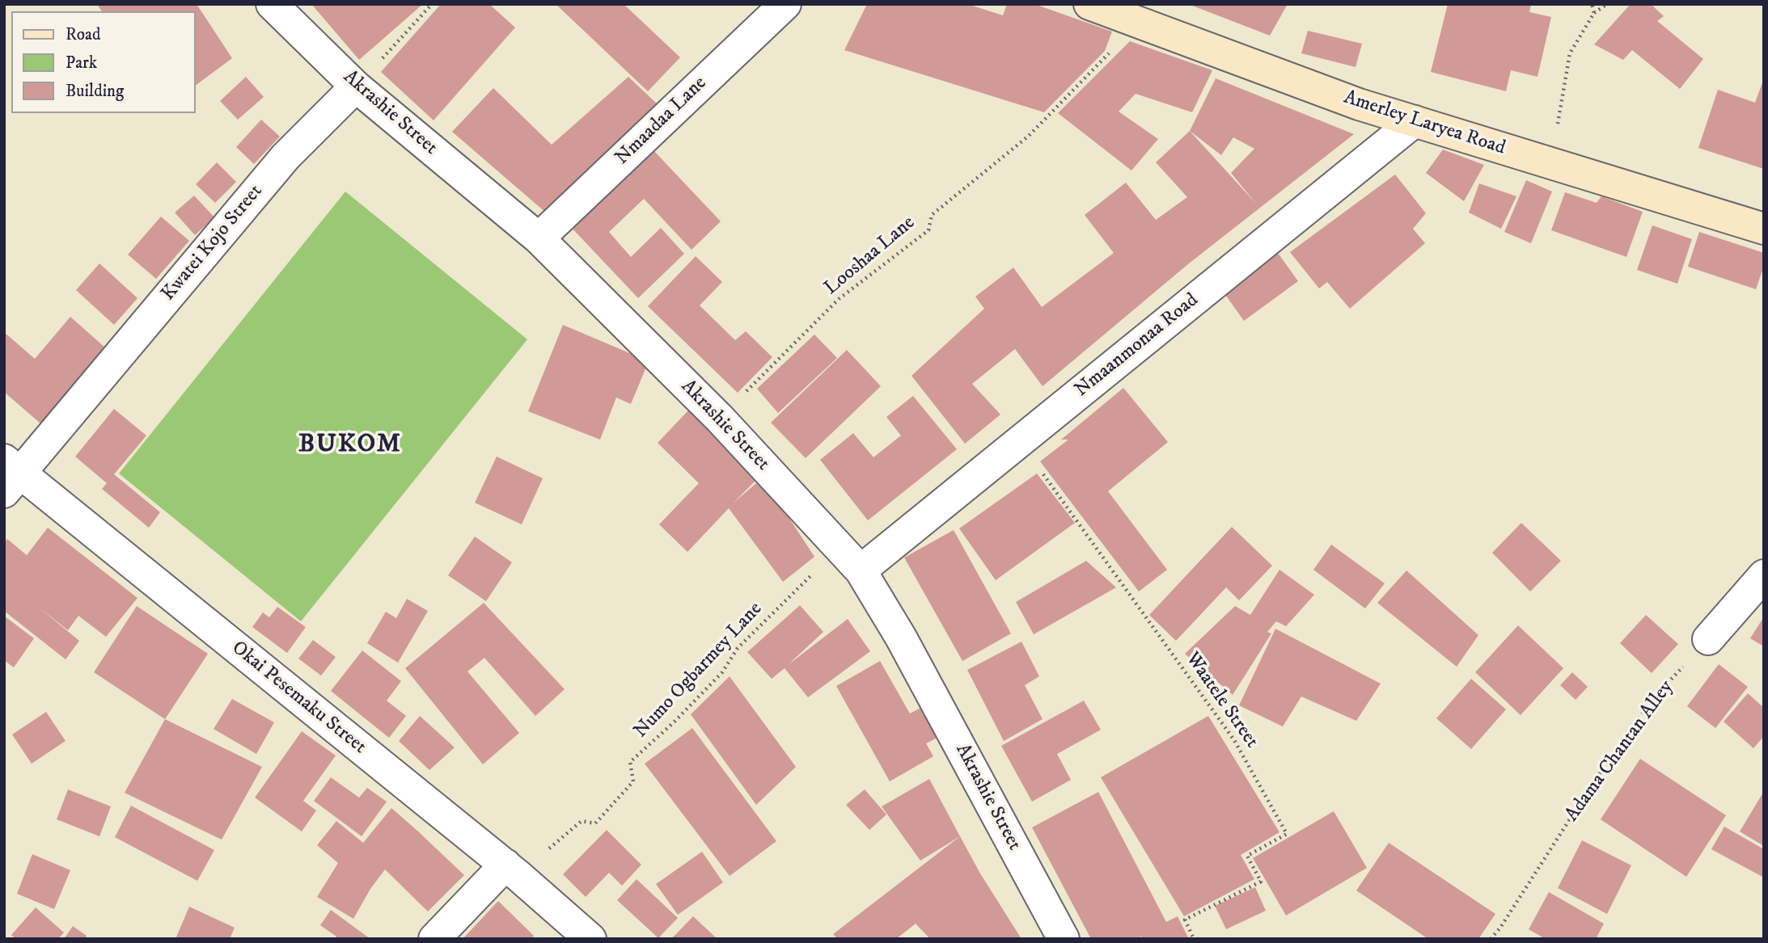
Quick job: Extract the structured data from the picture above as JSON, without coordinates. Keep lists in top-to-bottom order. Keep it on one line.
{"streets":{"street":["Akrashie Street","Nmaadaa Lane","Amerley Laryea Road","Kwatei Kojo Street","Nmaanmonaa Road","Okai Pesemaku Street"],"path":["Looshaa Lane","Numo Ogbarmey Lane","Waatele Street","Adama Chantan Alley"]},"crossings":[["Akrashie Street","Nmaadaa Lane"],["Akrashie Street","Kwatei Kojo Street"],["Akrashie Street","Looshaa Lane"],["Akrashie Street","Nmaanmonaa Road"],["Akrashie Street","Numo Ogbarmey Lane"],["Amerley Laryea Road","Looshaa Lane"],["Amerley Laryea Road","Nmaanmonaa Road"],["Kwatei Kojo Street","Okai Pesemaku Street"],["Nmaanmonaa Road","Waatele Street"],["Numo Ogbarmey Lane","Okai Pesemaku Street"]],"districts":["BUKOM"],"legend":["Road","Park","Building"]}
